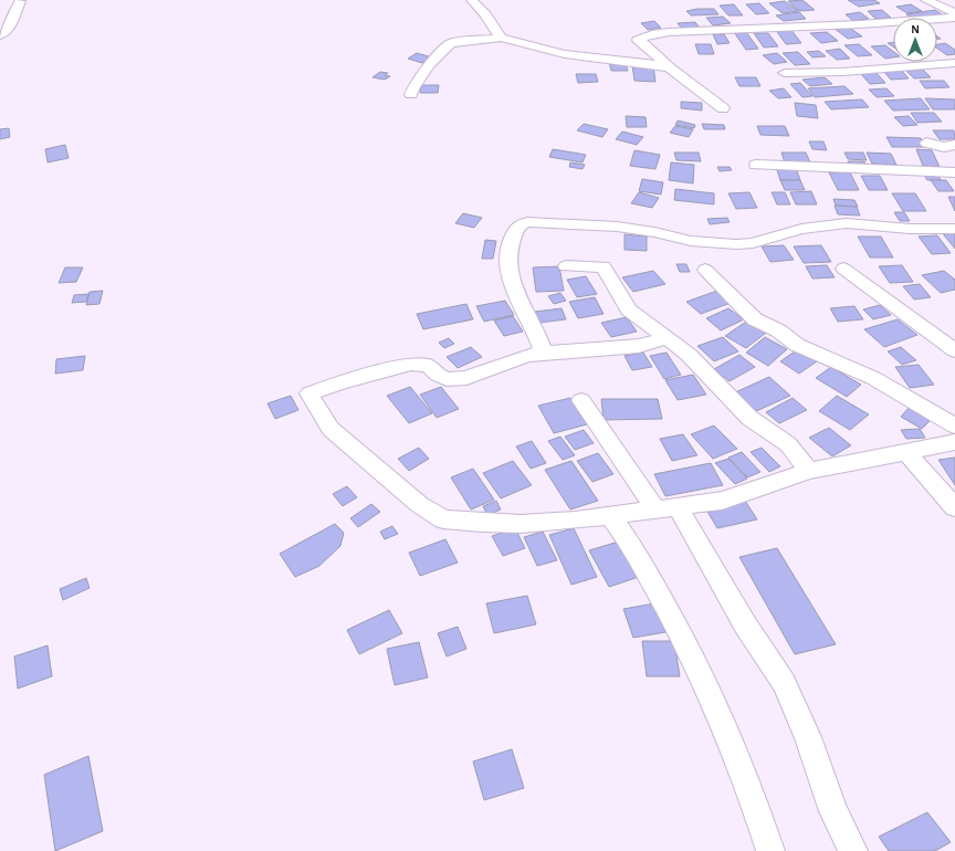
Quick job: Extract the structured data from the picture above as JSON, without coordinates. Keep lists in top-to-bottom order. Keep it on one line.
{"north":"top"}
